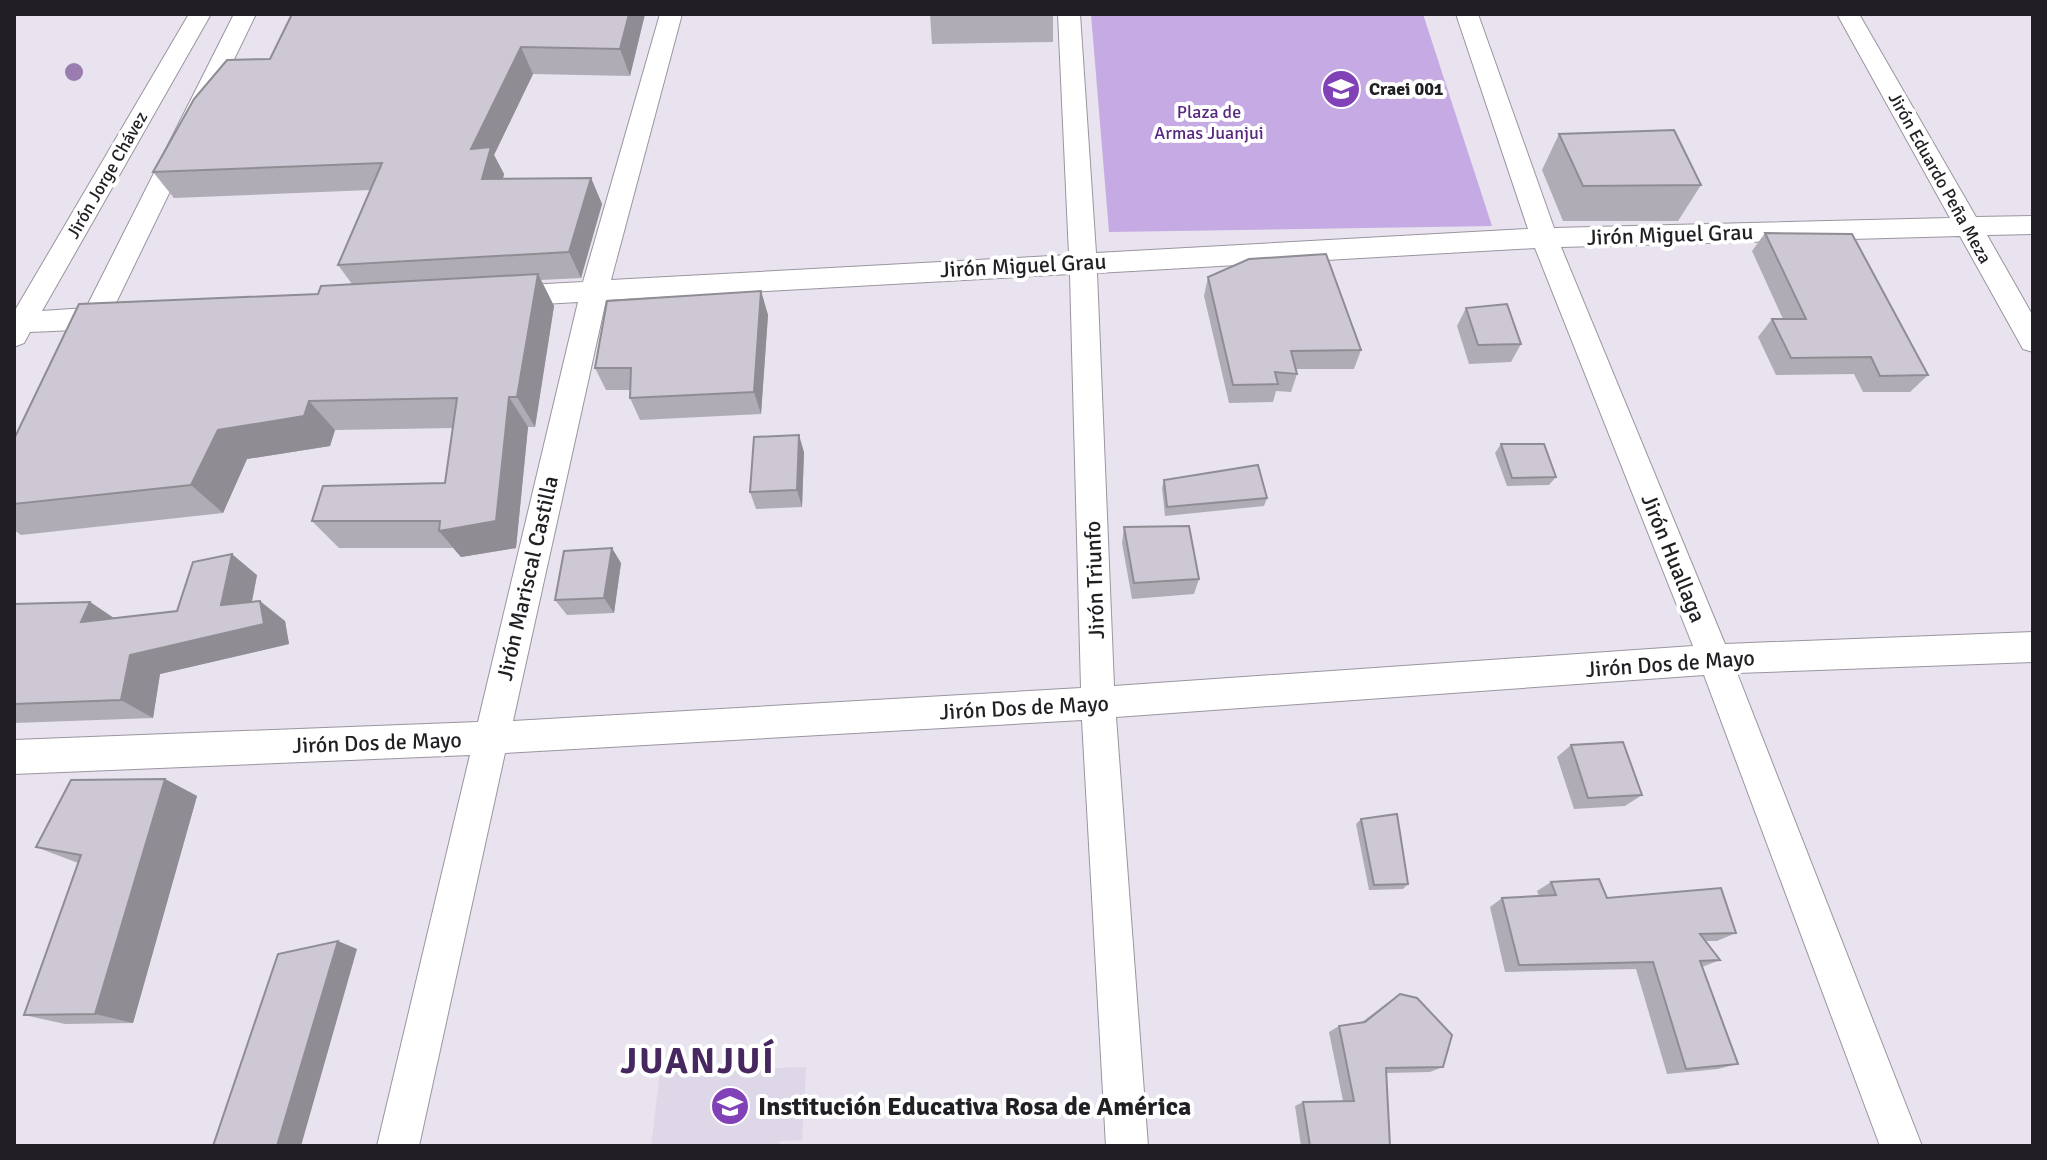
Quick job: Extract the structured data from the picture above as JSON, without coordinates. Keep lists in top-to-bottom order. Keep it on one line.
{"streets":{"street":["Jirón Jorge Chávez","Jirón Eduardo Peña Meza","Jirón Miguel Grau","Jirón Huallaga","Jirón Mariscal Castilla","Jirón Triunfo","Jirón Dos de Mayo"]},"crossings":[["Jirón Eduardo Peña Meza","Jirón Miguel Grau"],["Jirón Miguel Grau","Jirón Huallaga"],["Jirón Miguel Grau","Jirón Mariscal Castilla"],["Jirón Miguel Grau","Jirón Triunfo"],["Jirón Huallaga","Jirón Dos de Mayo"],["Jirón Mariscal Castilla","Jirón Dos de Mayo"],["Jirón Triunfo","Jirón Dos de Mayo"]],"districts":["JUANJUÍ"],"parks":["Plaza de Armas Juanjui"],"places":{"school or university":["Craei 001","Institución Educativa Rosa de América"]}}
